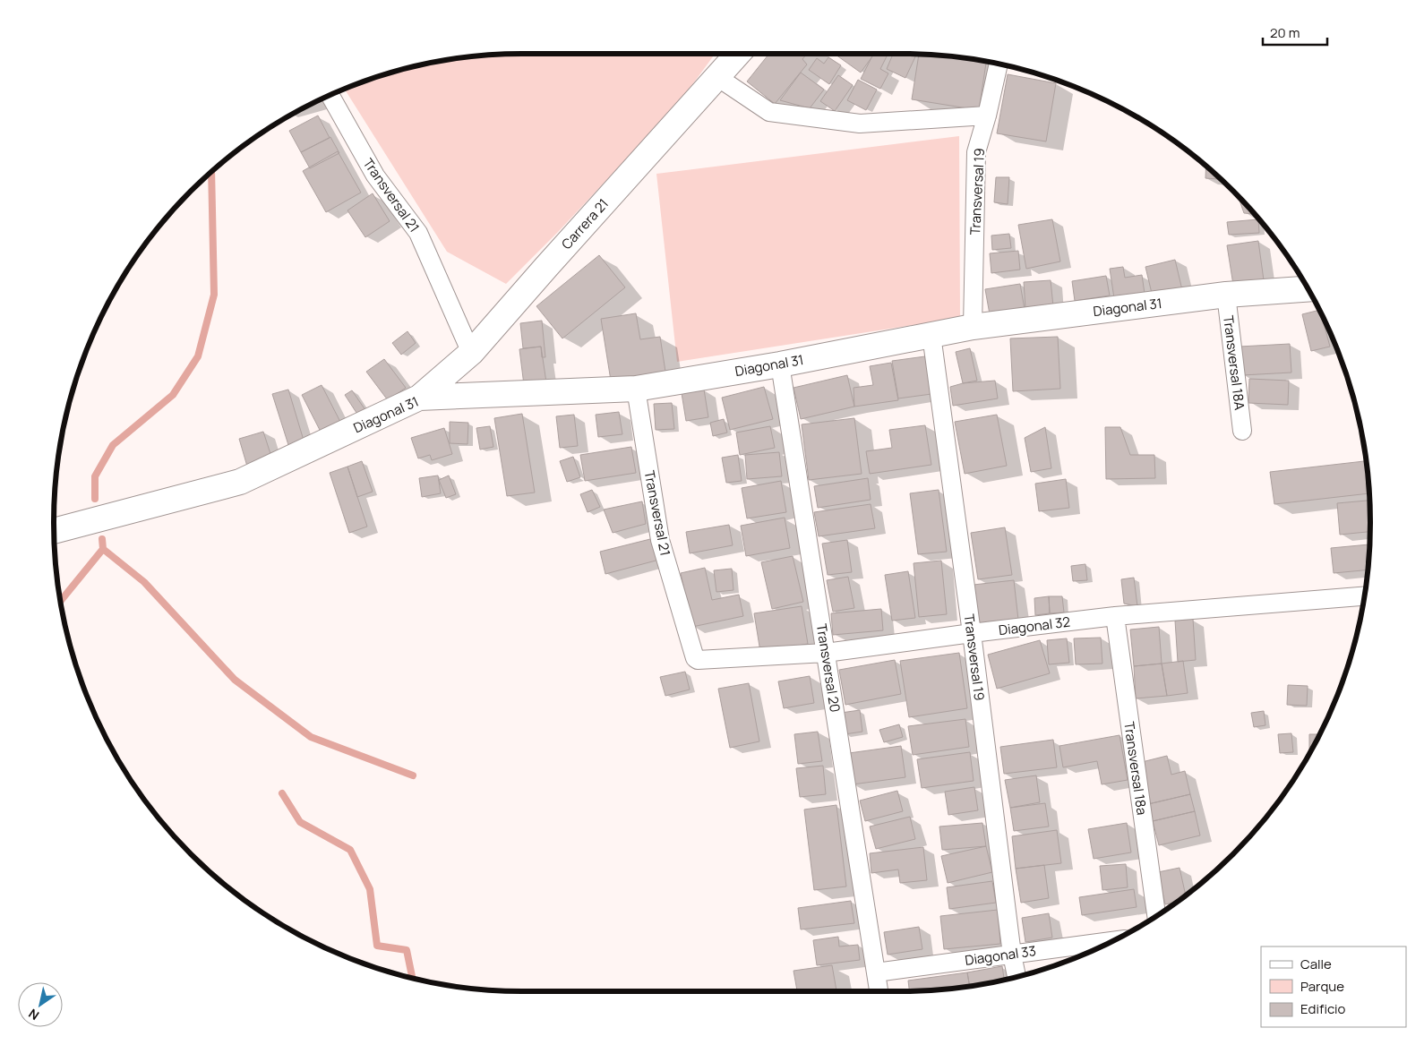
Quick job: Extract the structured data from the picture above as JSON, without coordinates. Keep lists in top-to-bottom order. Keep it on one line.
{"streets":{"street":["Transversal 19","Transversal 21","Carrera 21","Diagonal 31","Transversal 18A","Diagonal 32","Transversal 20","Transversal 18a","Diagonal 33"]},"crossings":[["Transversal 19","Diagonal 31"],["Transversal 19","Diagonal 32"],["Transversal 19","Diagonal 33"],["Transversal 21","Carrera 21"],["Transversal 21","Diagonal 31"],["Transversal 21","Diagonal 32"],["Carrera 21","Diagonal 31"],["Diagonal 31","Transversal 18A"],["Diagonal 31","Transversal 20"],["Diagonal 32","Transversal 20"],["Diagonal 32","Transversal 18a"],["Transversal 20","Diagonal 33"]],"legend":["Calle","Parque","Edificio"],"scale_bar":"20 m","north":"bottom left"}
